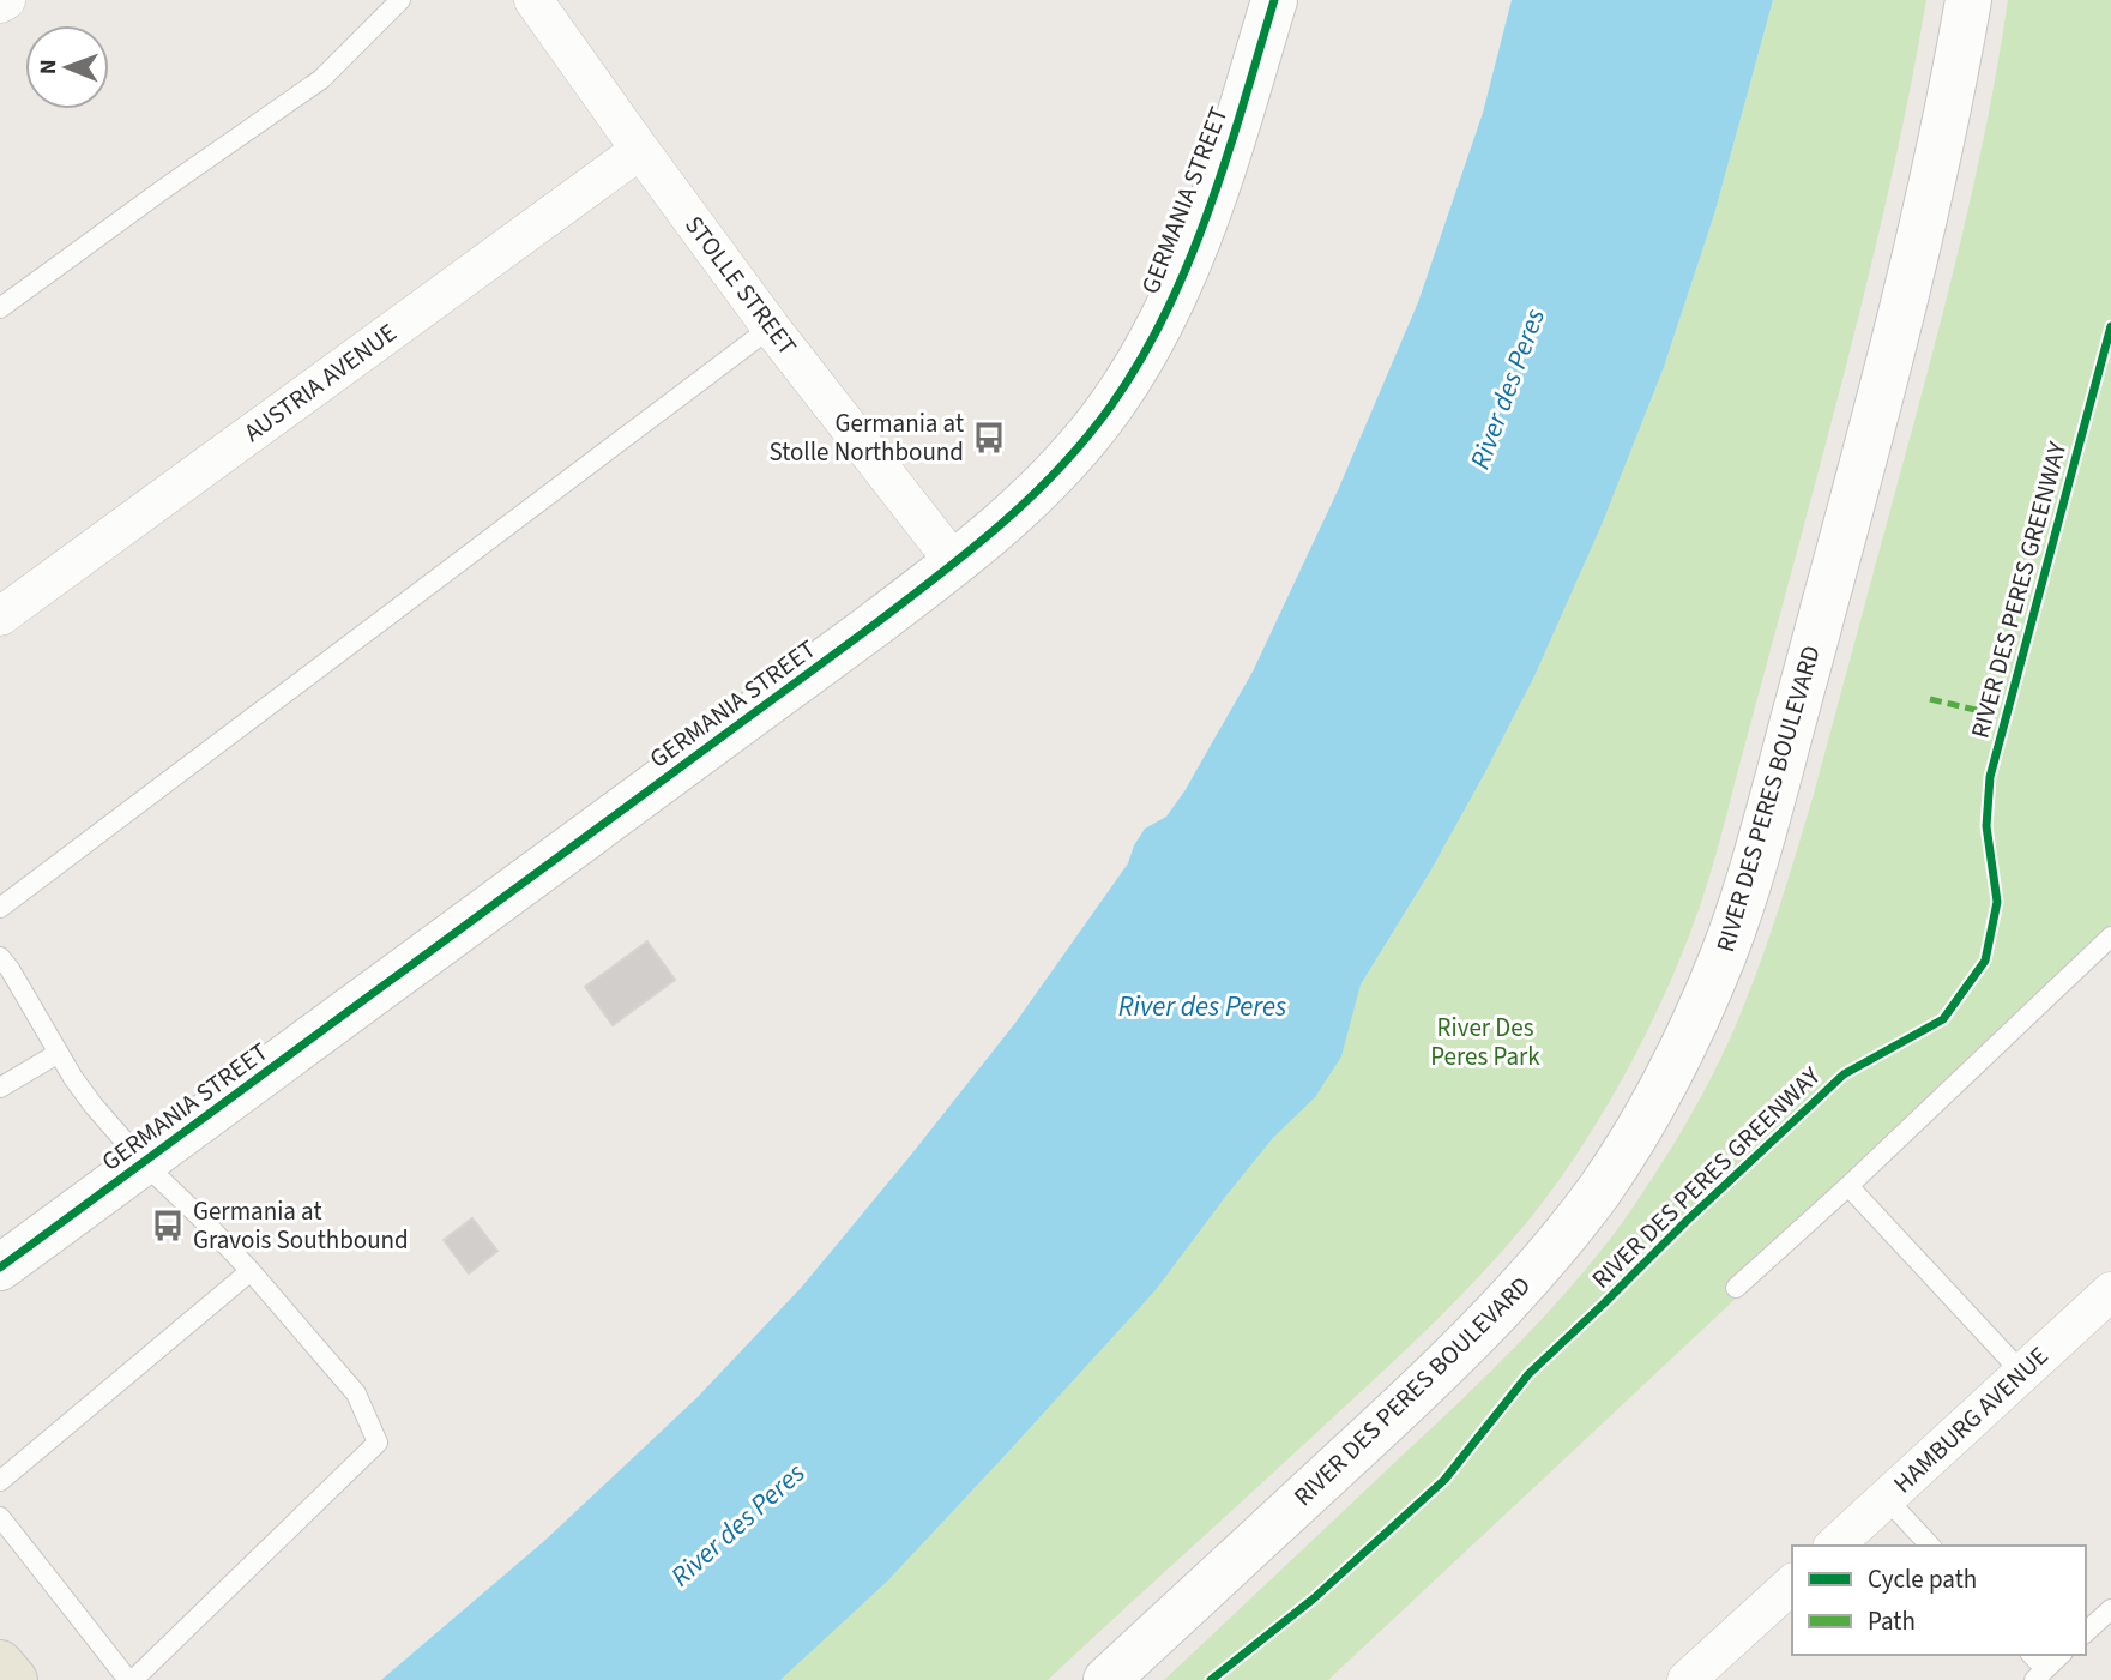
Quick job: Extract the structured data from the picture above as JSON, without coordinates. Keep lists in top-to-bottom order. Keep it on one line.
{"streets":{"main road":["GERMANIA STREET","RIVER DES PERES BOULEVARD"],"street":["STOLLE STREET","AUSTRIA AVENUE","HAMBURG AVENUE"],"cycle path":["RIVER DES PERES GREENWAY"]},"crossings":[["GERMANIA STREET","STOLLE STREET"],["STOLLE STREET","AUSTRIA AVENUE"]],"water":["River des Peres"],"parks":["River Des Peres Park"],"places":{"bus stop":["Germania at Stolle Northbound","Germania at Gravois Southbound"]},"legend":["Cycle path","Path"],"north":"left"}
